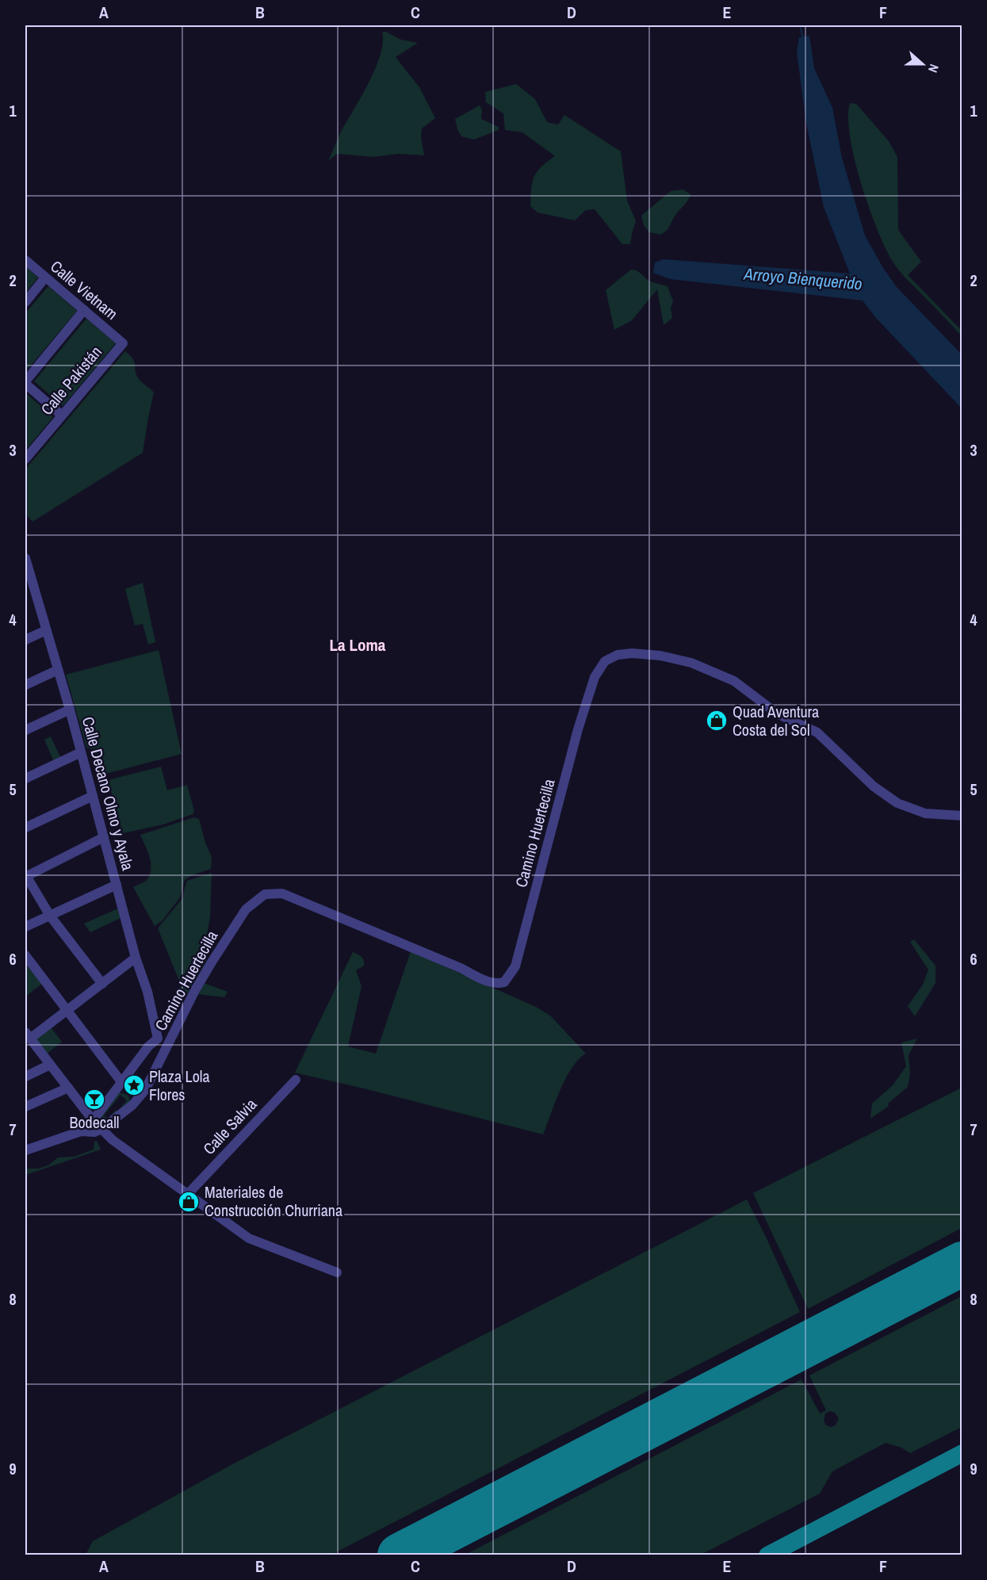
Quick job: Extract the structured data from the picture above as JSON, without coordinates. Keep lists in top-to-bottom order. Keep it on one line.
{"streets":{"street":["Calle Vietnam","Calle Pakistán","Calle Decano Olmo y Ayala","Camino Huertecilla","Calle Salvia"]},"crossings":[["Calle Vietnam","Calle Pakistán"]],"districts":["La Loma"],"water":["Arroyo Bienquerido"],"places":{"shop":["Quad Aventura Costa del Sol","Materiales de Construcción Churriana"],"place":["Plaza Lola Flores"],"bar":["Bodecall"]},"north":"right","grid":{"columns":["A","B","C","D","E","F"],"rows":["1","2","3","4","5","6","7","8","9"]}}
